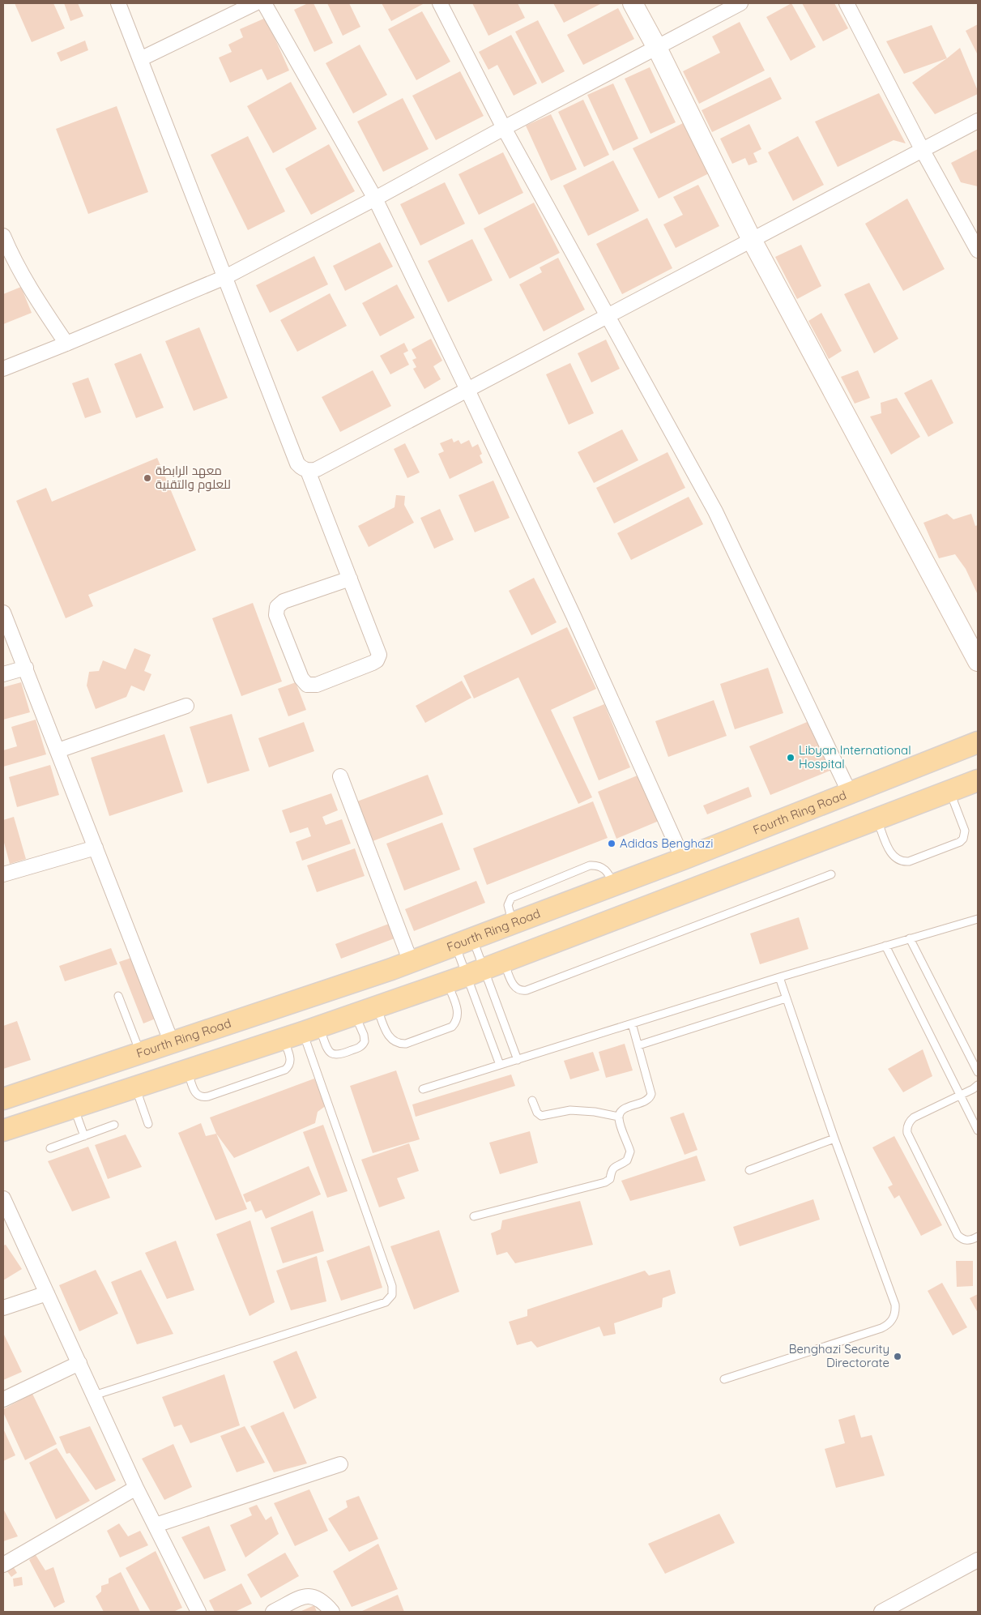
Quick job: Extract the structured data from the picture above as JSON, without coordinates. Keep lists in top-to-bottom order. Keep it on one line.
{"streets":{"main road":["Fourth Ring Road"]},"places":["معهد الرابطة للعلوم والتقنية","Libyan International Hospital","Adidas Benghazi","Benghazi Security Directorate"]}
